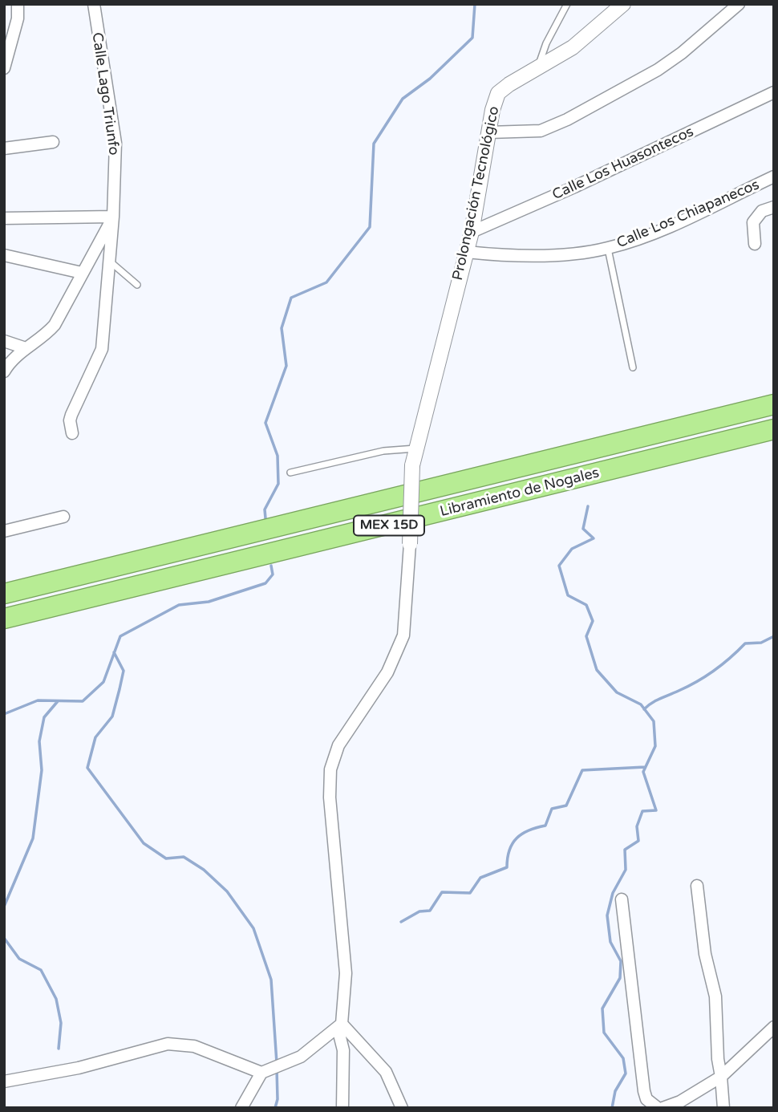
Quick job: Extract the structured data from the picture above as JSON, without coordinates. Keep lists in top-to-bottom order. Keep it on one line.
{"streets":{"highway":["Libramiento de Nogales","MEX 15D"],"street":["Calle Lago Triunfo","Calle Los Huasontecos","Prolongación Tecnológico","Calle Los Chiapanecos"]},"crossings":[["Calle Los Huasontecos","Prolongación Tecnológico"],["Prolongación Tecnológico","Calle Los Chiapanecos"]]}
